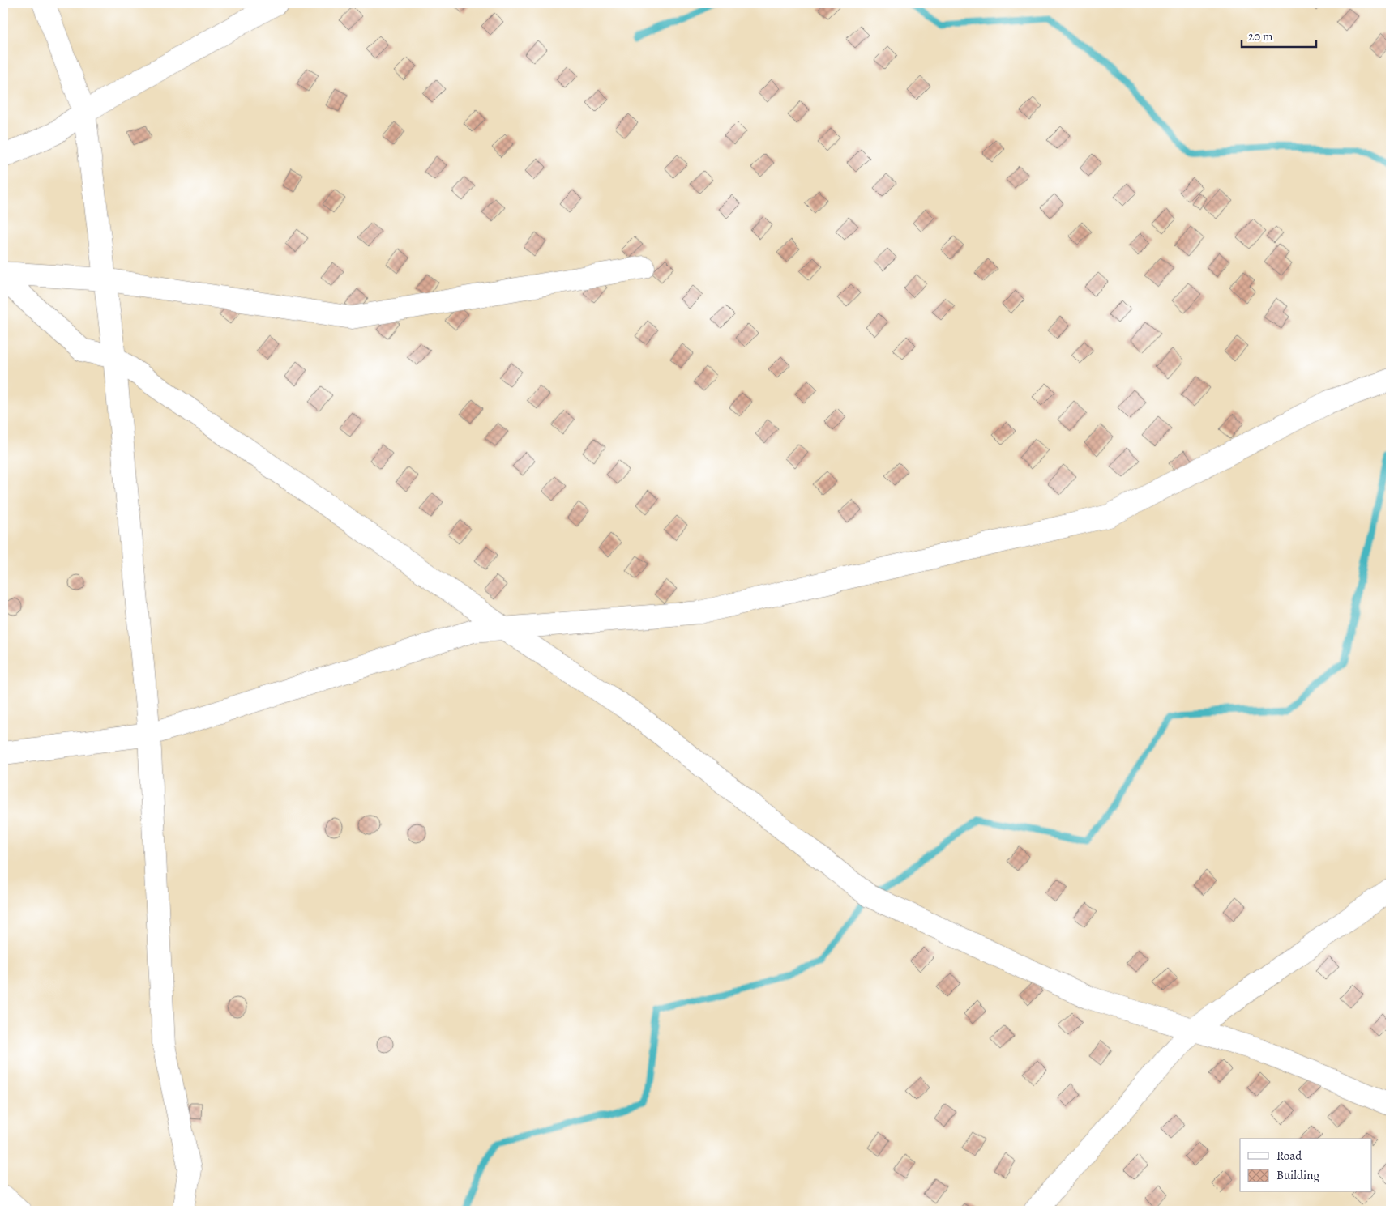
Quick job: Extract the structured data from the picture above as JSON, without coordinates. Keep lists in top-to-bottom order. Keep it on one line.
{"legend":["Road","Building"],"scale_bar":"20 m"}
